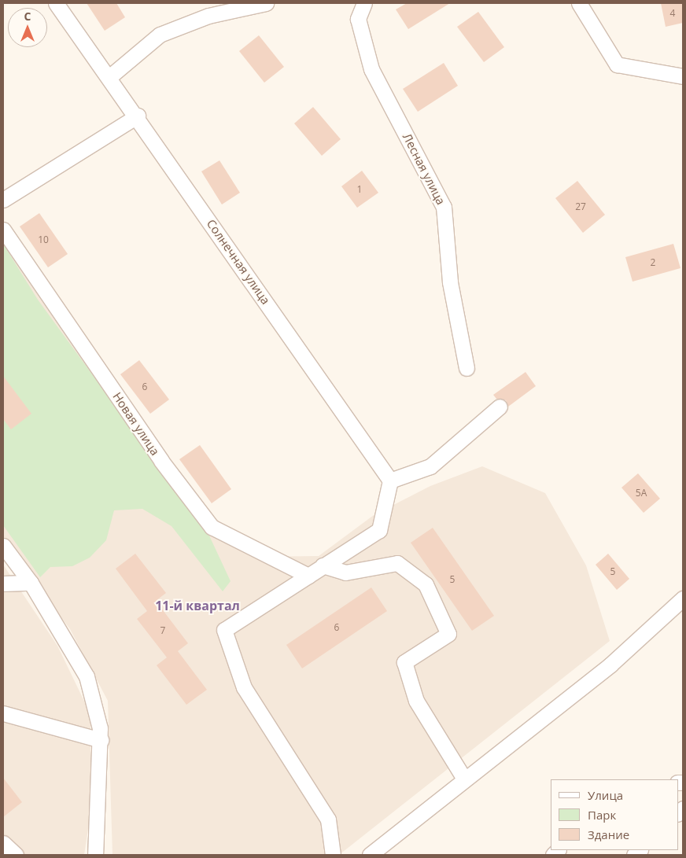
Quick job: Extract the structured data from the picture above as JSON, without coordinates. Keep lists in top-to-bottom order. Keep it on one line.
{"streets":{"street":["Лесная улица","Солнечная улица","Новая улица"]},"districts":["11-й квартал"],"house_numbers":["4","1","27","10","2","6","5А","5","5","6","7"],"legend":["Улица","Парк","Здание"],"north":"top"}
